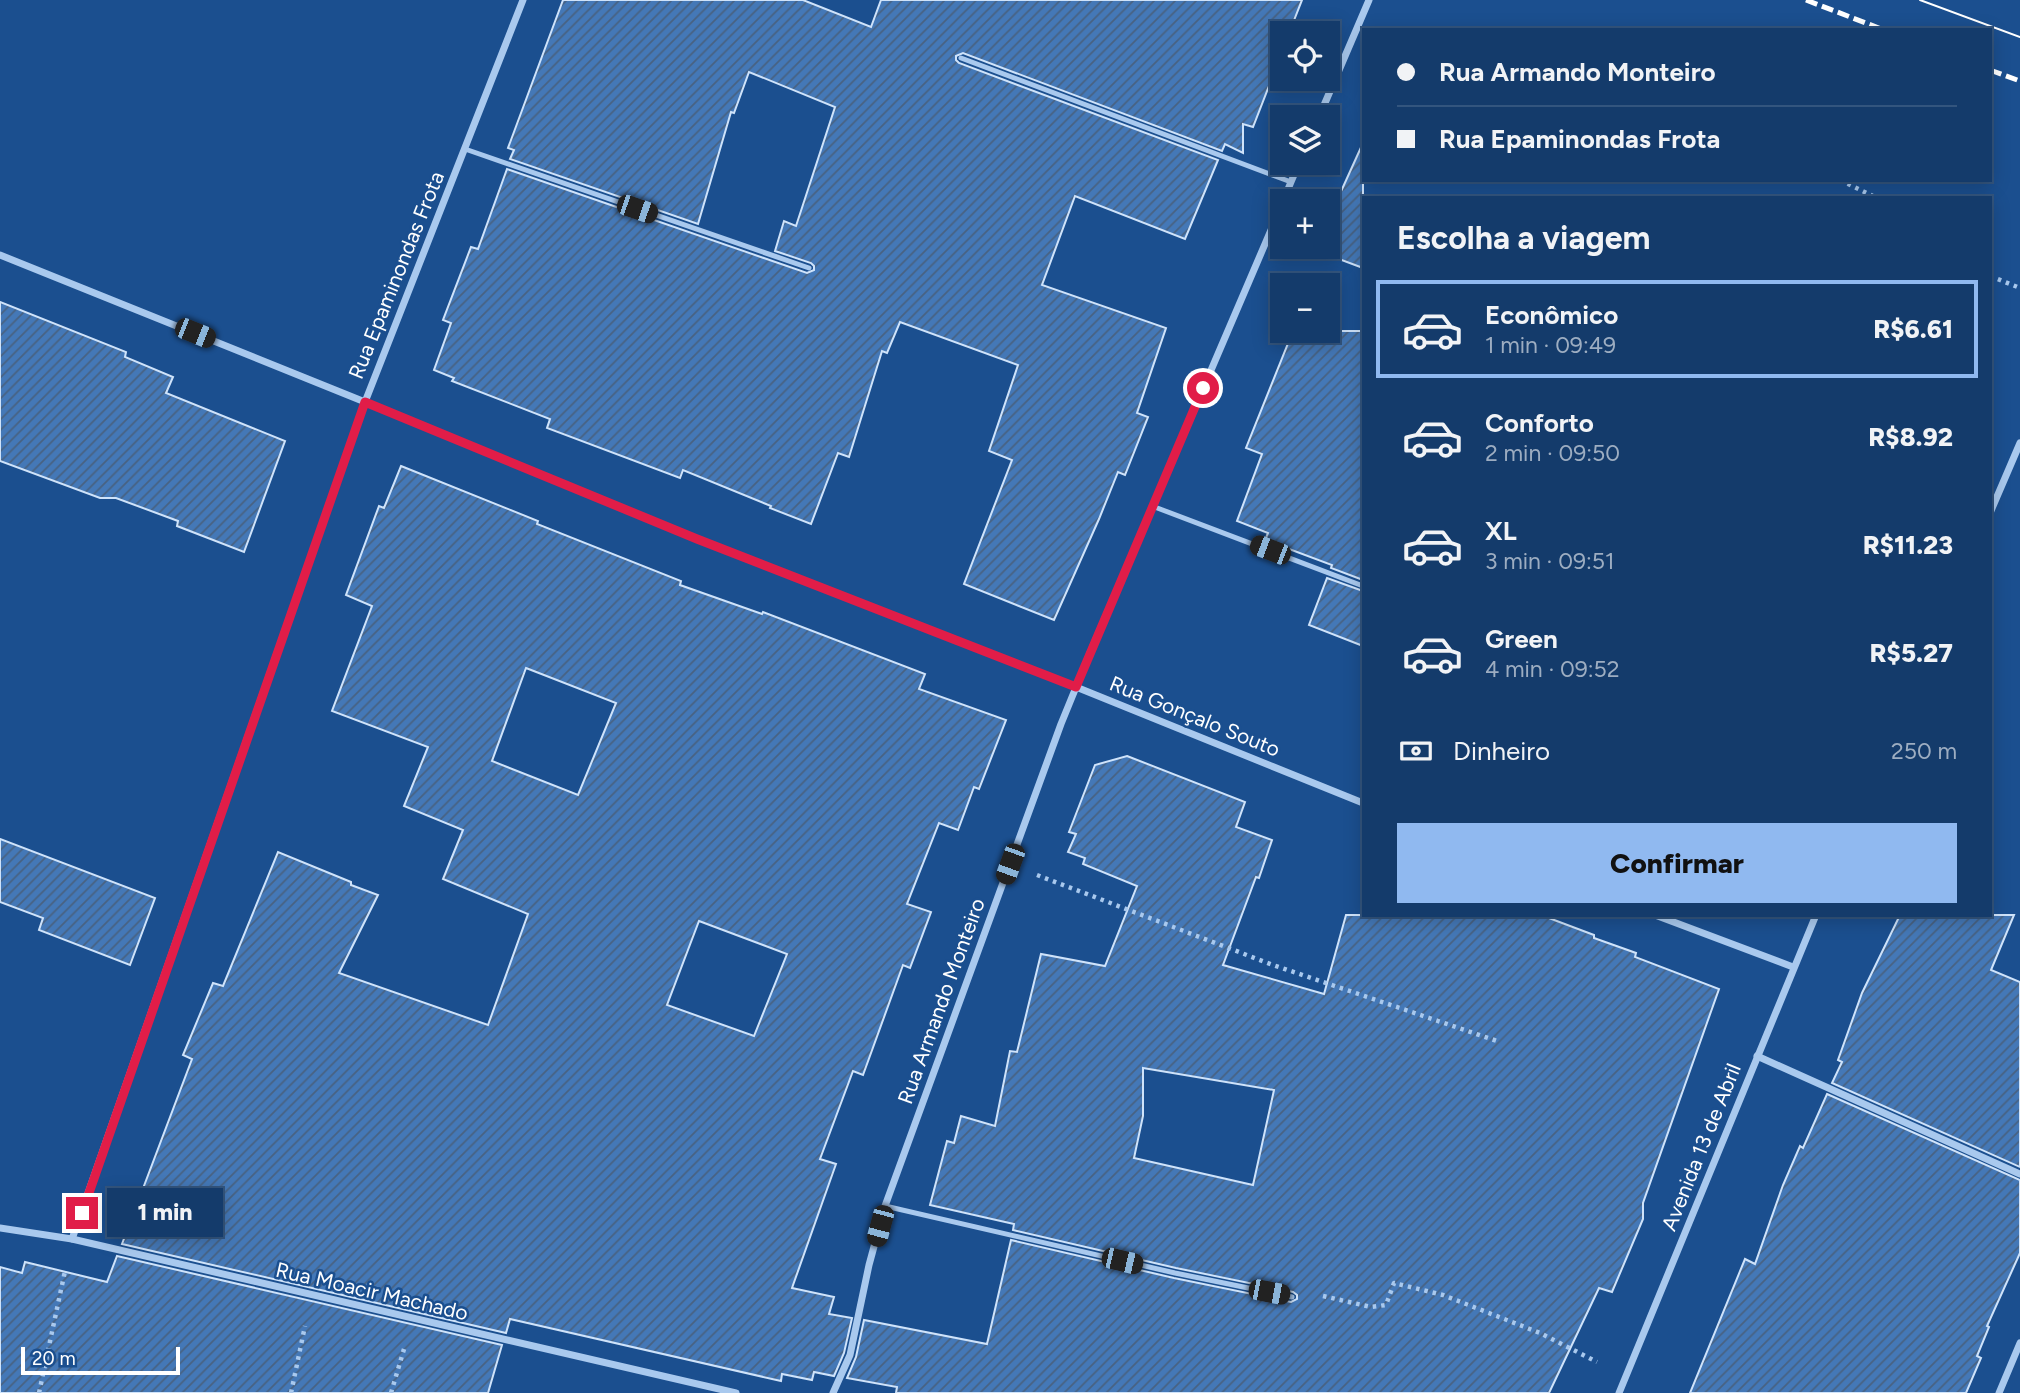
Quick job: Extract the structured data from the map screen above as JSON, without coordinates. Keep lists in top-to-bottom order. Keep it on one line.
{"streets":{"street":["Rua Epaminondas Frota","Rua Gonçalo Souto","Rua Armando Monteiro","Avenida 13 de Abril","Rua Moacir Machado"]},"crossings":[["Rua Epaminondas Frota","Rua Gonçalo Souto"],["Rua Epaminondas Frota","Rua Moacir Machado"],["Rua Gonçalo Souto","Rua Armando Monteiro"]],"scale_bar":"20 m","page":{"map_buttons":["+","−"],"banner":["Rua Armando Monteiro","Rua Epaminondas Frota"],"heading":"Escolha a viagem","list":[{"name":"Econômico","note":"1 min · 09:49","value":"R$6.61"},{"name":"Conforto","note":"2 min · 09:50","value":"R$8.92"},{"name":"XL","note":"3 min · 09:51","value":"R$11.23"},{"name":"Green","note":"4 min · 09:52","value":"R$5.27"}],"pay":["Dinheiro","250 m"],"buttons":"Confirmar","bubble":"1 min","scale":"20 m"}}
